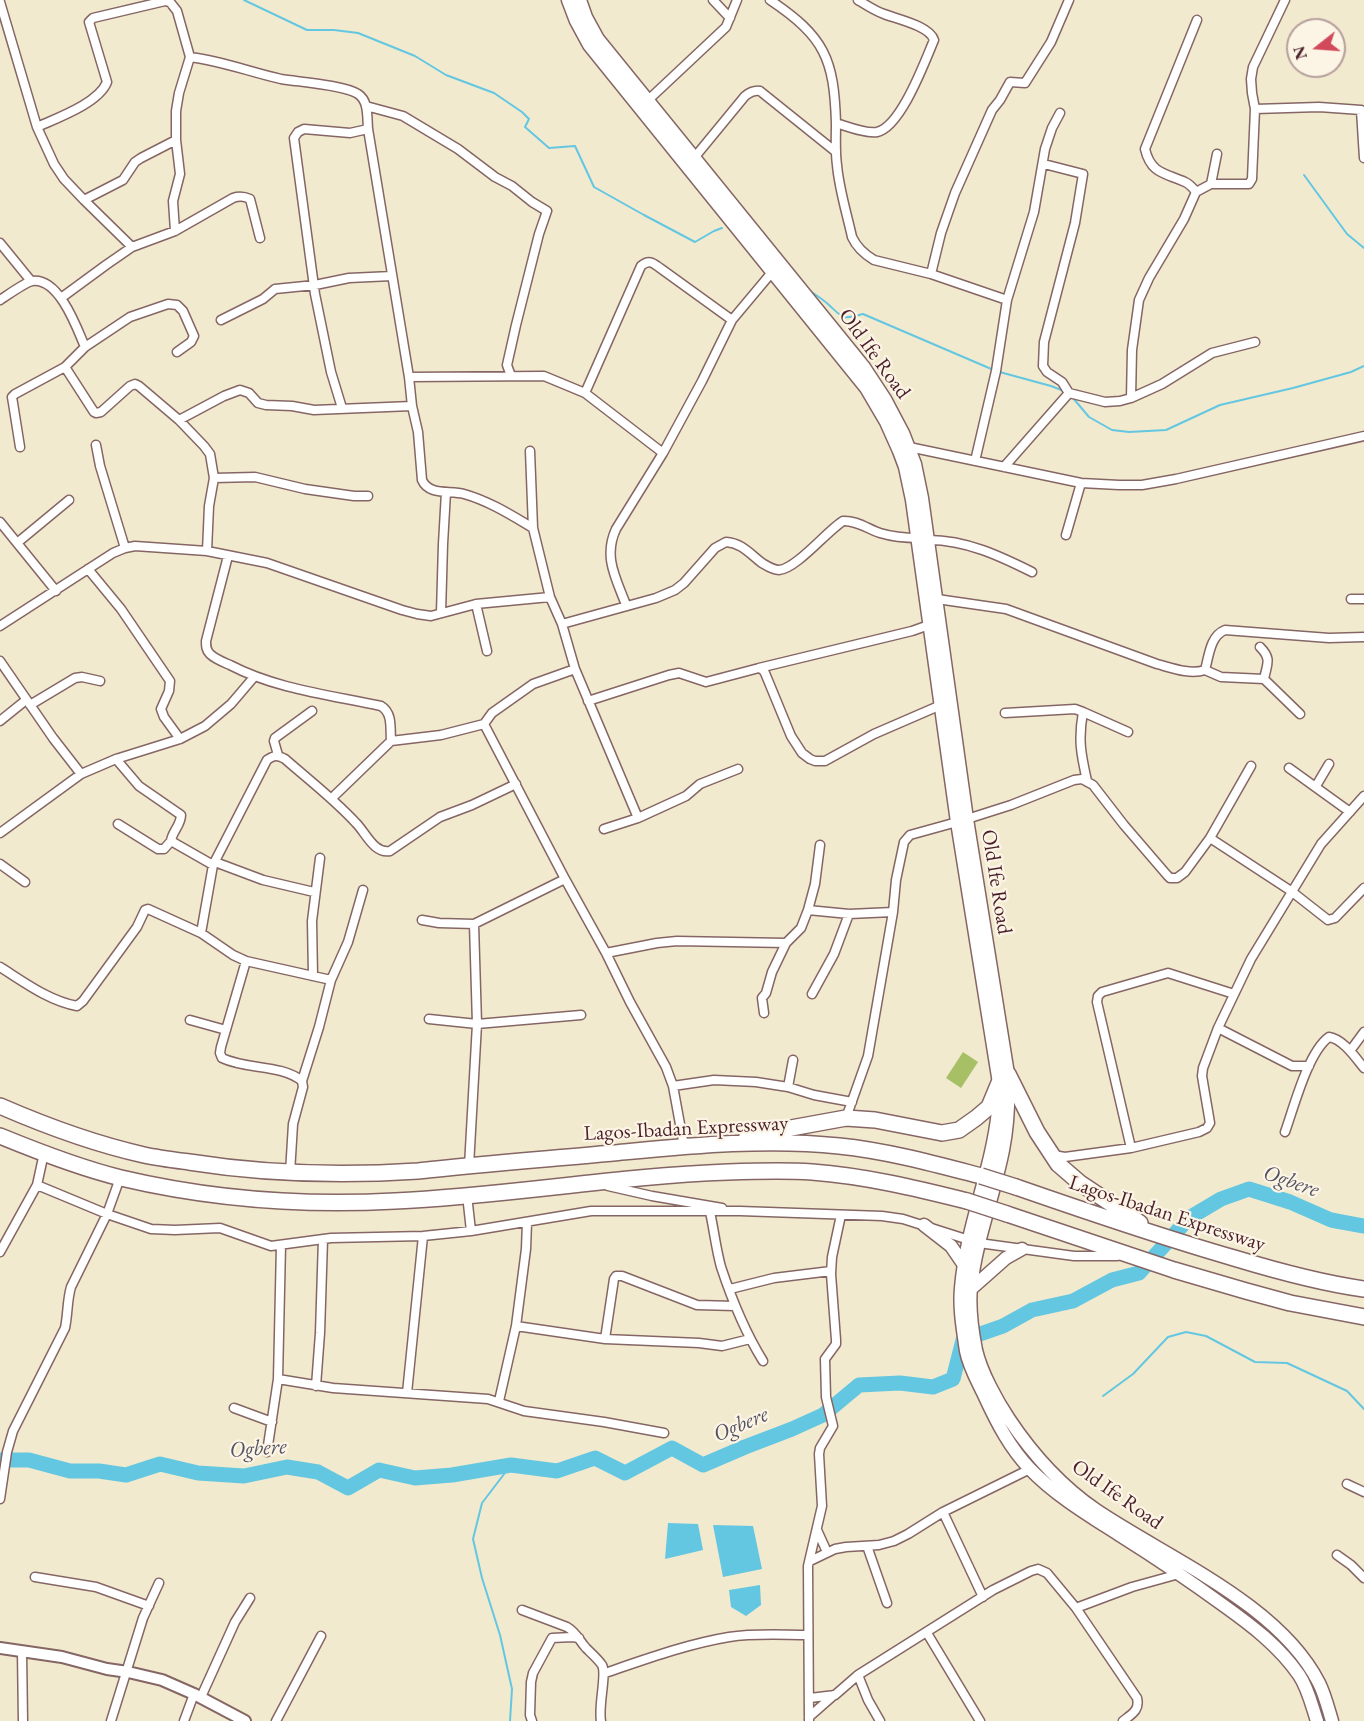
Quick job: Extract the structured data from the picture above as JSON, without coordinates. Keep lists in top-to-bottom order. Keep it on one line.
{"streets":{"highway":["Lagos-Ibadan Expressway"],"main road":["Old Ife Road"]},"water":["Ogbere"],"north":"left"}
